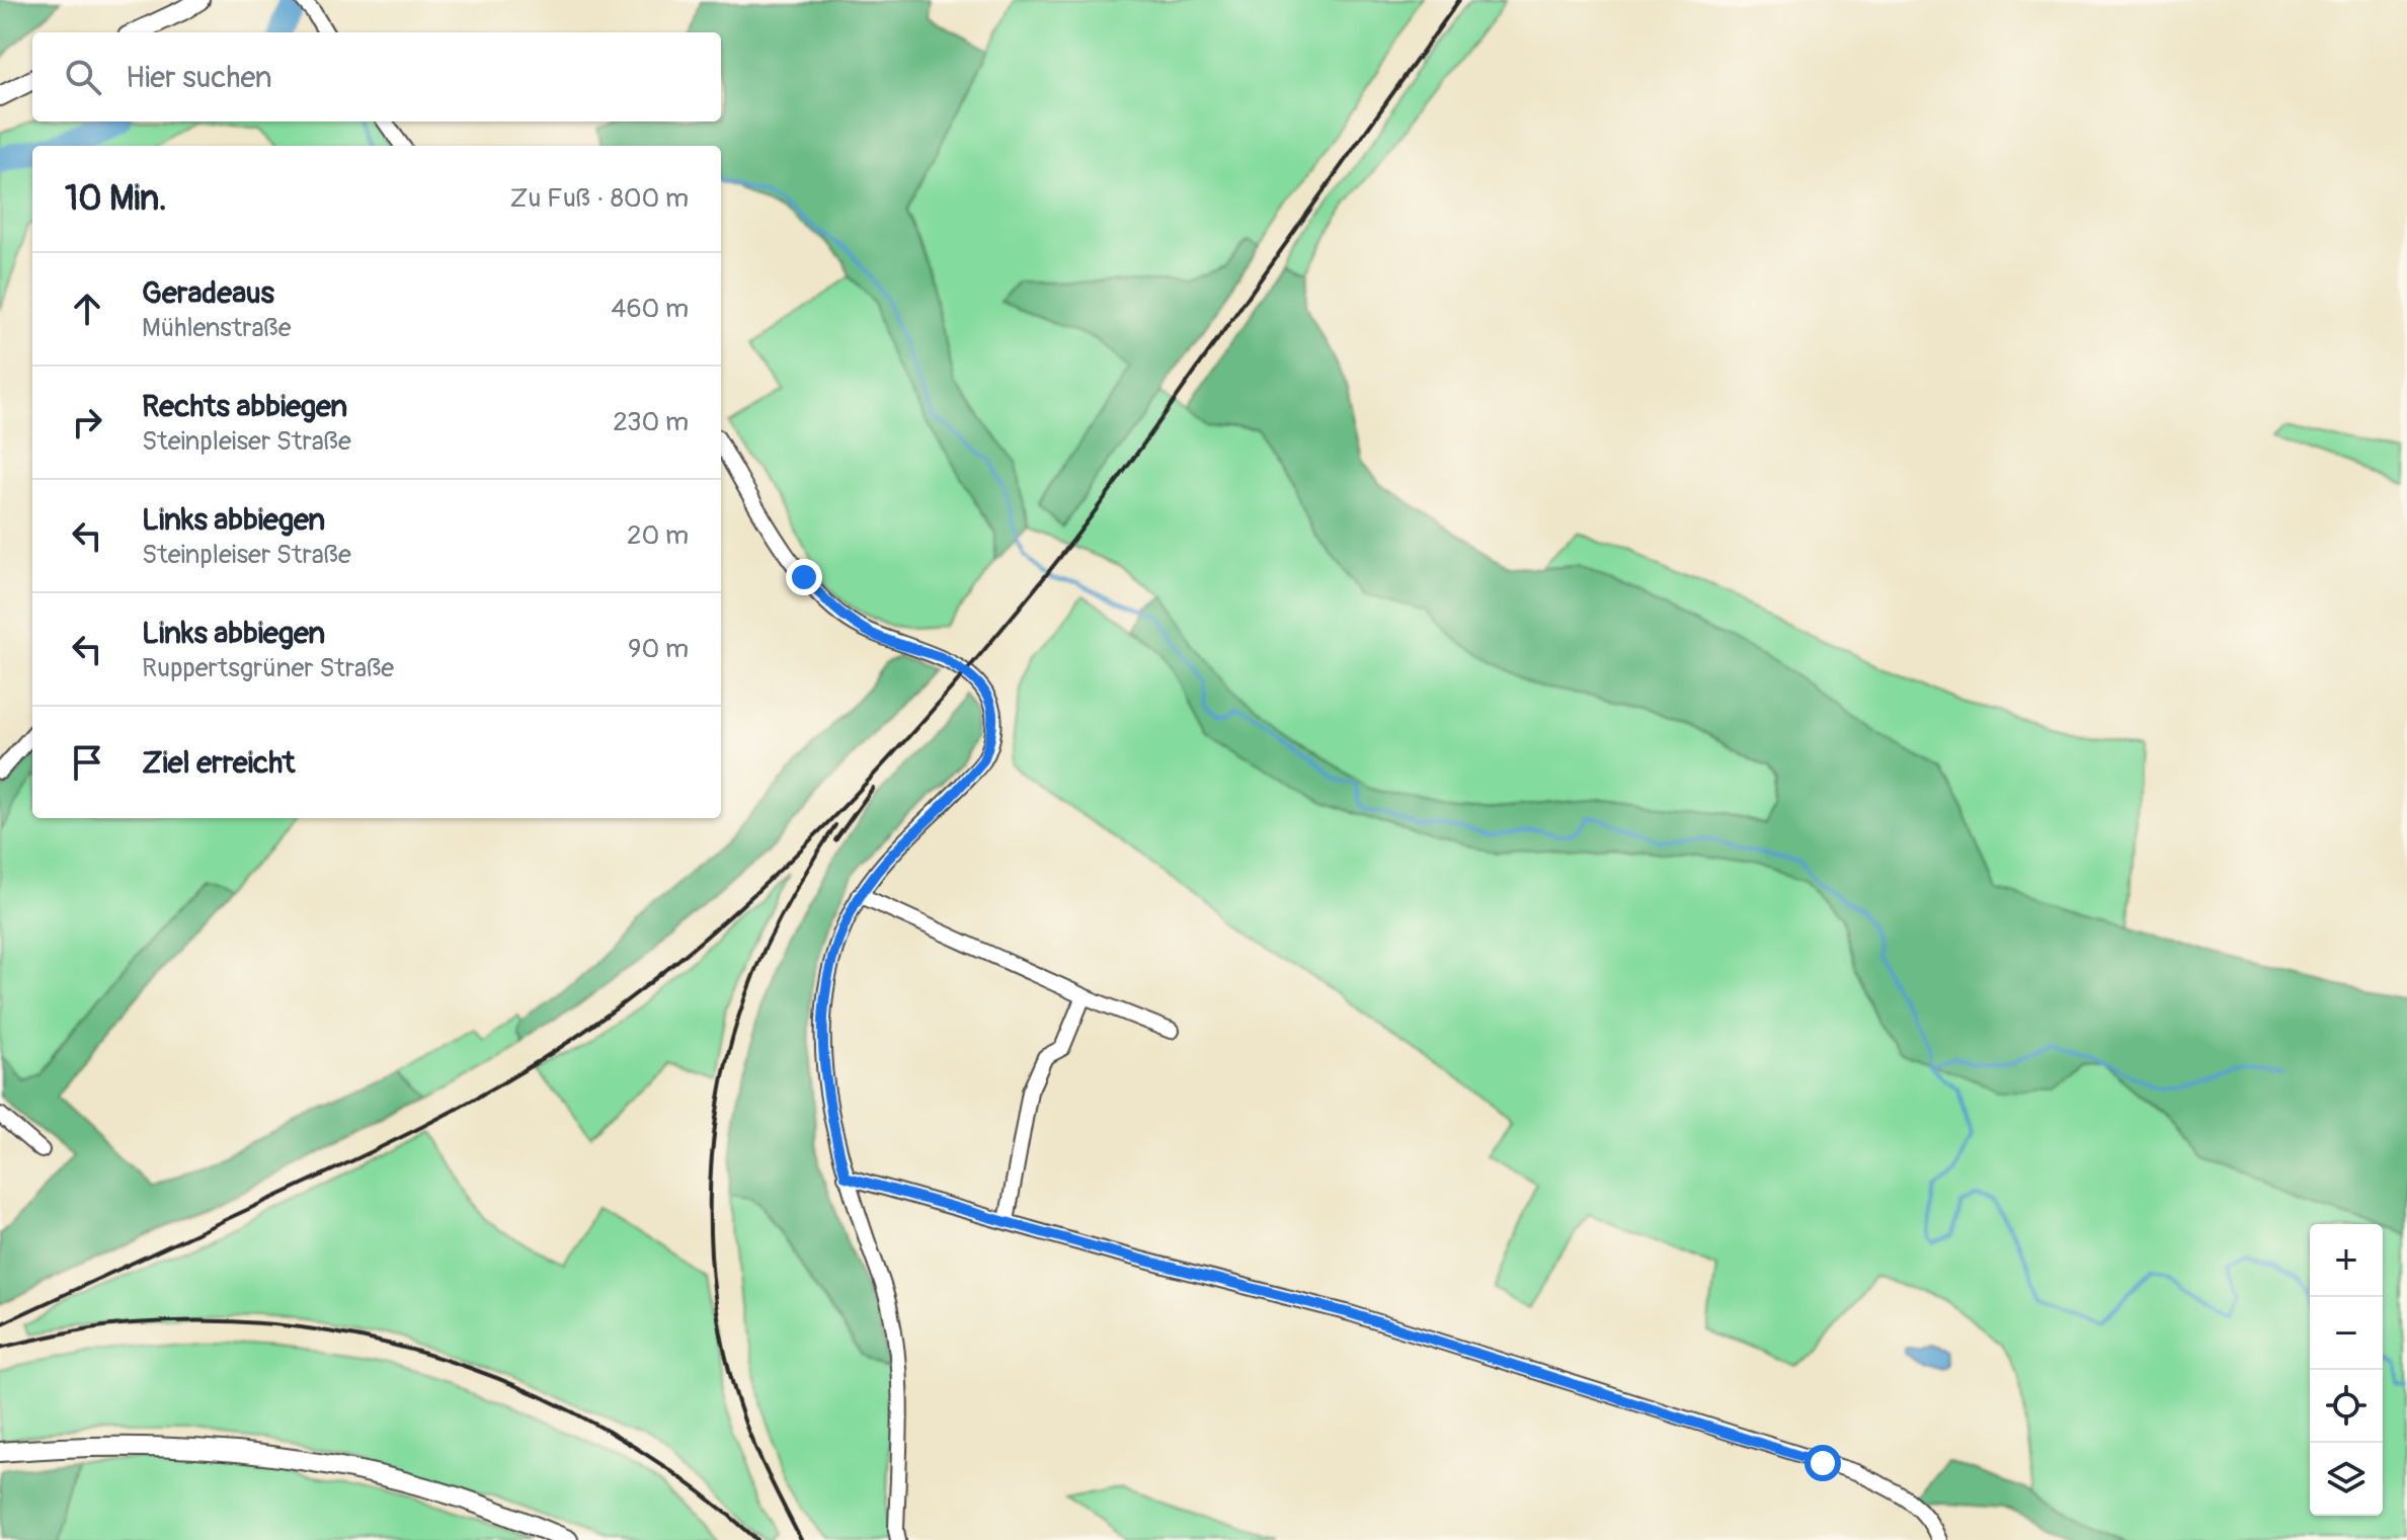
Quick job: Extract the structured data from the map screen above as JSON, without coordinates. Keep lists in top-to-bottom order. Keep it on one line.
{"page":{"search":"Hier suchen","heading":["10 Min.","Zu Fuß · 800 m"],"list":[["Geradeaus","Mühlenstraße","460 m"],["Rechts abbiegen","Steinpleiser Straße","230 m"],["Links abbiegen","Steinpleiser Straße","20 m"],["Links abbiegen","Ruppertsgrüner Straße","90 m"],"Ziel erreicht"],"map_buttons":["+","−"]}}
